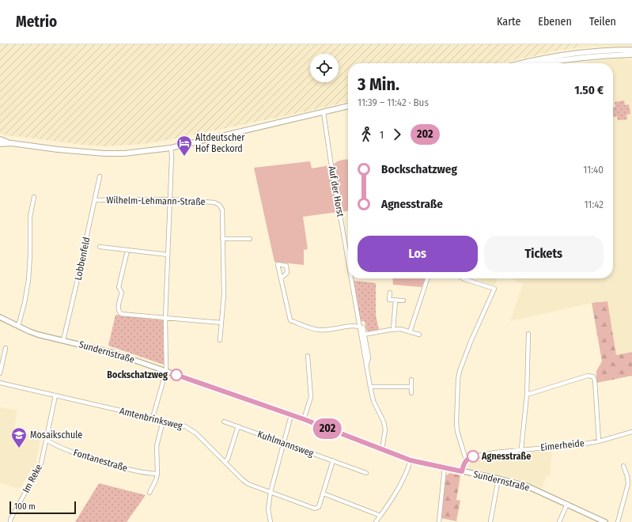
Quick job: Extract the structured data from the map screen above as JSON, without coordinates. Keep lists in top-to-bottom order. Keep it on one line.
{"streets":{"street":["Auf der Horst","Wilhelm-Lehmann-Straße","Lobbenfeld","Sundernstraße","Amtenbrinksweg","Kuhlmannsweg","Eimerheide","Fontanestraße","Im Reke"]},"crossings":[["Auf der Horst","Sundernstraße"],["Wilhelm-Lehmann-Straße","Lobbenfeld"],["Lobbenfeld","Sundernstraße"],["Amtenbrinksweg","Im Reke"],["Fontanestraße","Im Reke"]],"places":{"hotel":["Altdeutscher Hof Beckord"],"other":["Bockschatzweg","Agnesstraße"],"school or university":["Mosaikschule"]},"lines":["bus line 202"],"scale_bar":"100 m","page":{"header":"Metrio","nav":["Karte","Ebenen","Teilen"],"on_map":"202","heading":["3 Min.","11:39 – 11:42 · Bus","1.50 €"],"legs":["1","202"],"list":[{"name":"Bockschatzweg","value":"11:40"},{"name":"Agnesstraße","value":"11:42"}],"buttons":["Los","Tickets"],"scale":"100 m"}}
